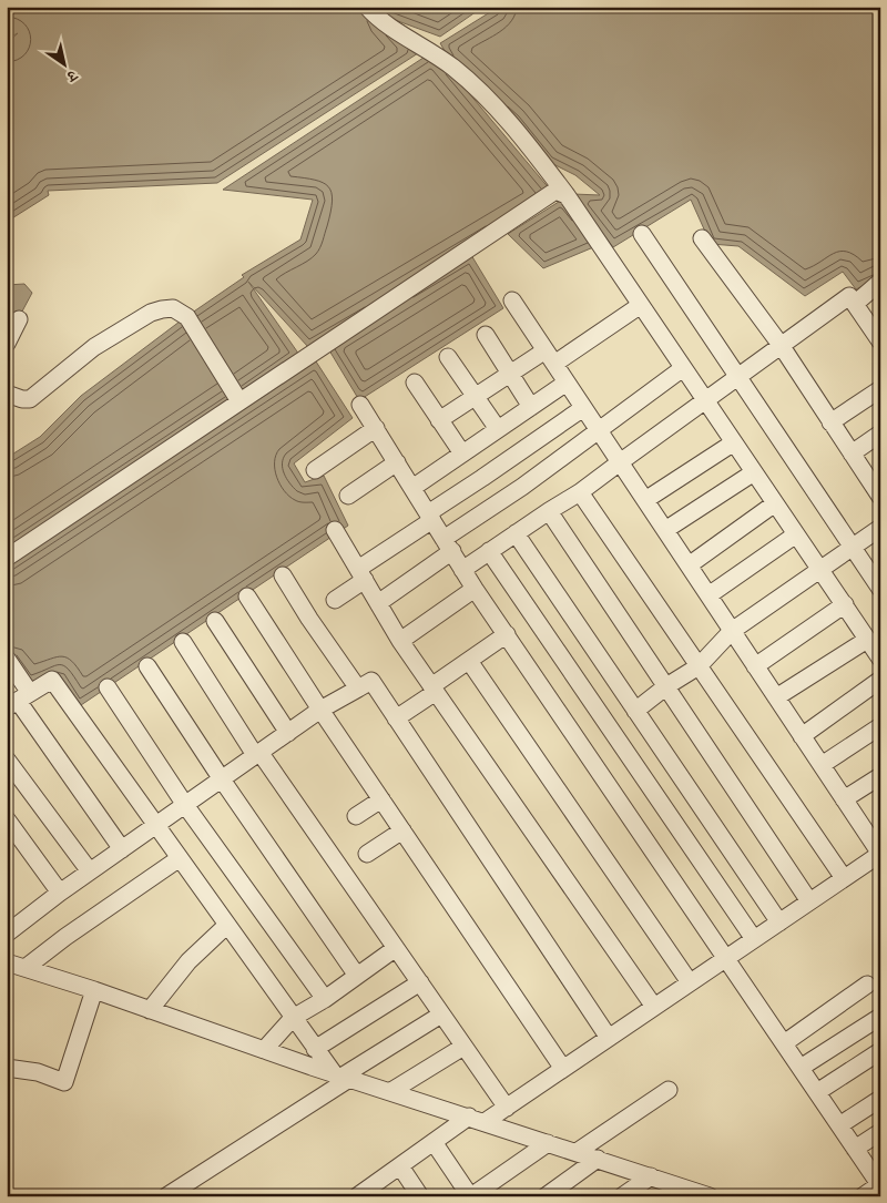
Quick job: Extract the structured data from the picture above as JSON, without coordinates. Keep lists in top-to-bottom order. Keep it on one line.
{"north":"bottom right"}
